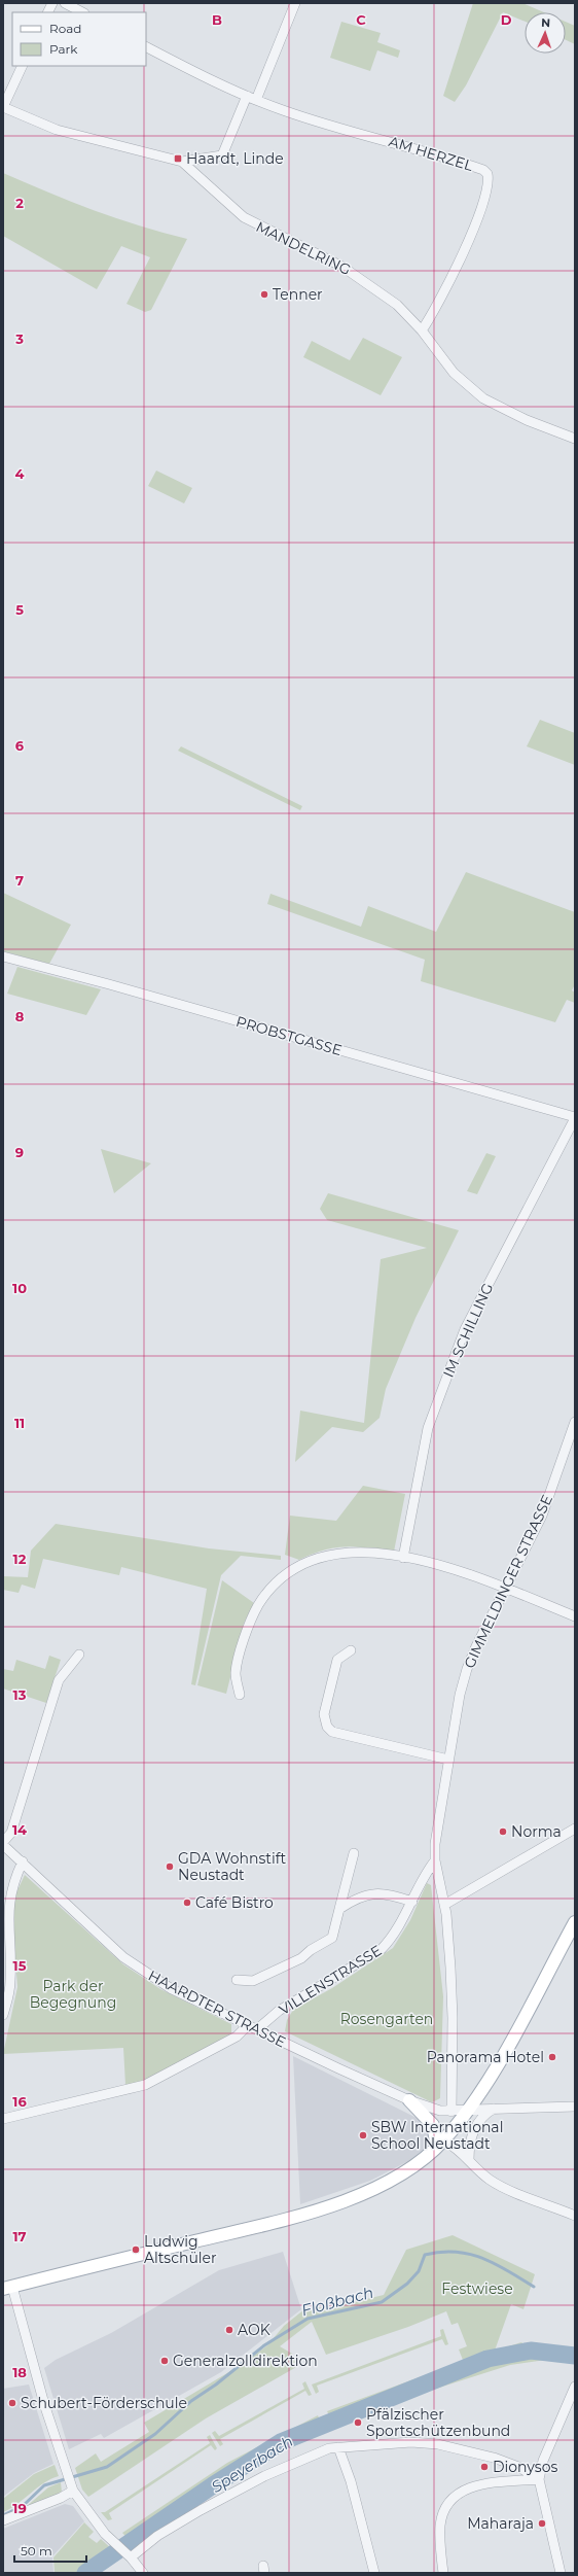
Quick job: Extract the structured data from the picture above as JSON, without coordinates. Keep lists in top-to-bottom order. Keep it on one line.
{"streets":{"street":["AM HERZEL","MANDELRING","PROBSTGASSE","IM SCHILLING","GIMMELDINGER STRASSE","VILLENSTRASSE","HAARDTER STRASSE"]},"crossings":[["AM HERZEL","MANDELRING"],["PROBSTGASSE","IM SCHILLING"],["GIMMELDINGER STRASSE","VILLENSTRASSE"],["GIMMELDINGER STRASSE","HAARDTER STRASSE"],["VILLENSTRASSE","HAARDTER STRASSE"]],"water":["Floßbach","Speyerbach"],"parks":["Park der Begegnung","Rosengarten","Festwiese"],"places":{"transit":["Haardt, Linde"],"other":["Tenner","Norma","GDA Wohnstift Neustadt","Café Bistro","Panorama Hotel","SBW International School Neustadt","Ludwig Altschüler","AOK","Generalzolldirektion","Schubert-Förderschule","Pfälzischer Sportschützenbund","Dionysos","Maharaja"]},"legend":["Road","Park"],"scale_bar":"50 m","north":"top","grid":{"columns":["B","C","D"],"rows":["2","3","4","5","6","7","8","9","10","11","12","13","14","15","16","17","18","19"]}}
